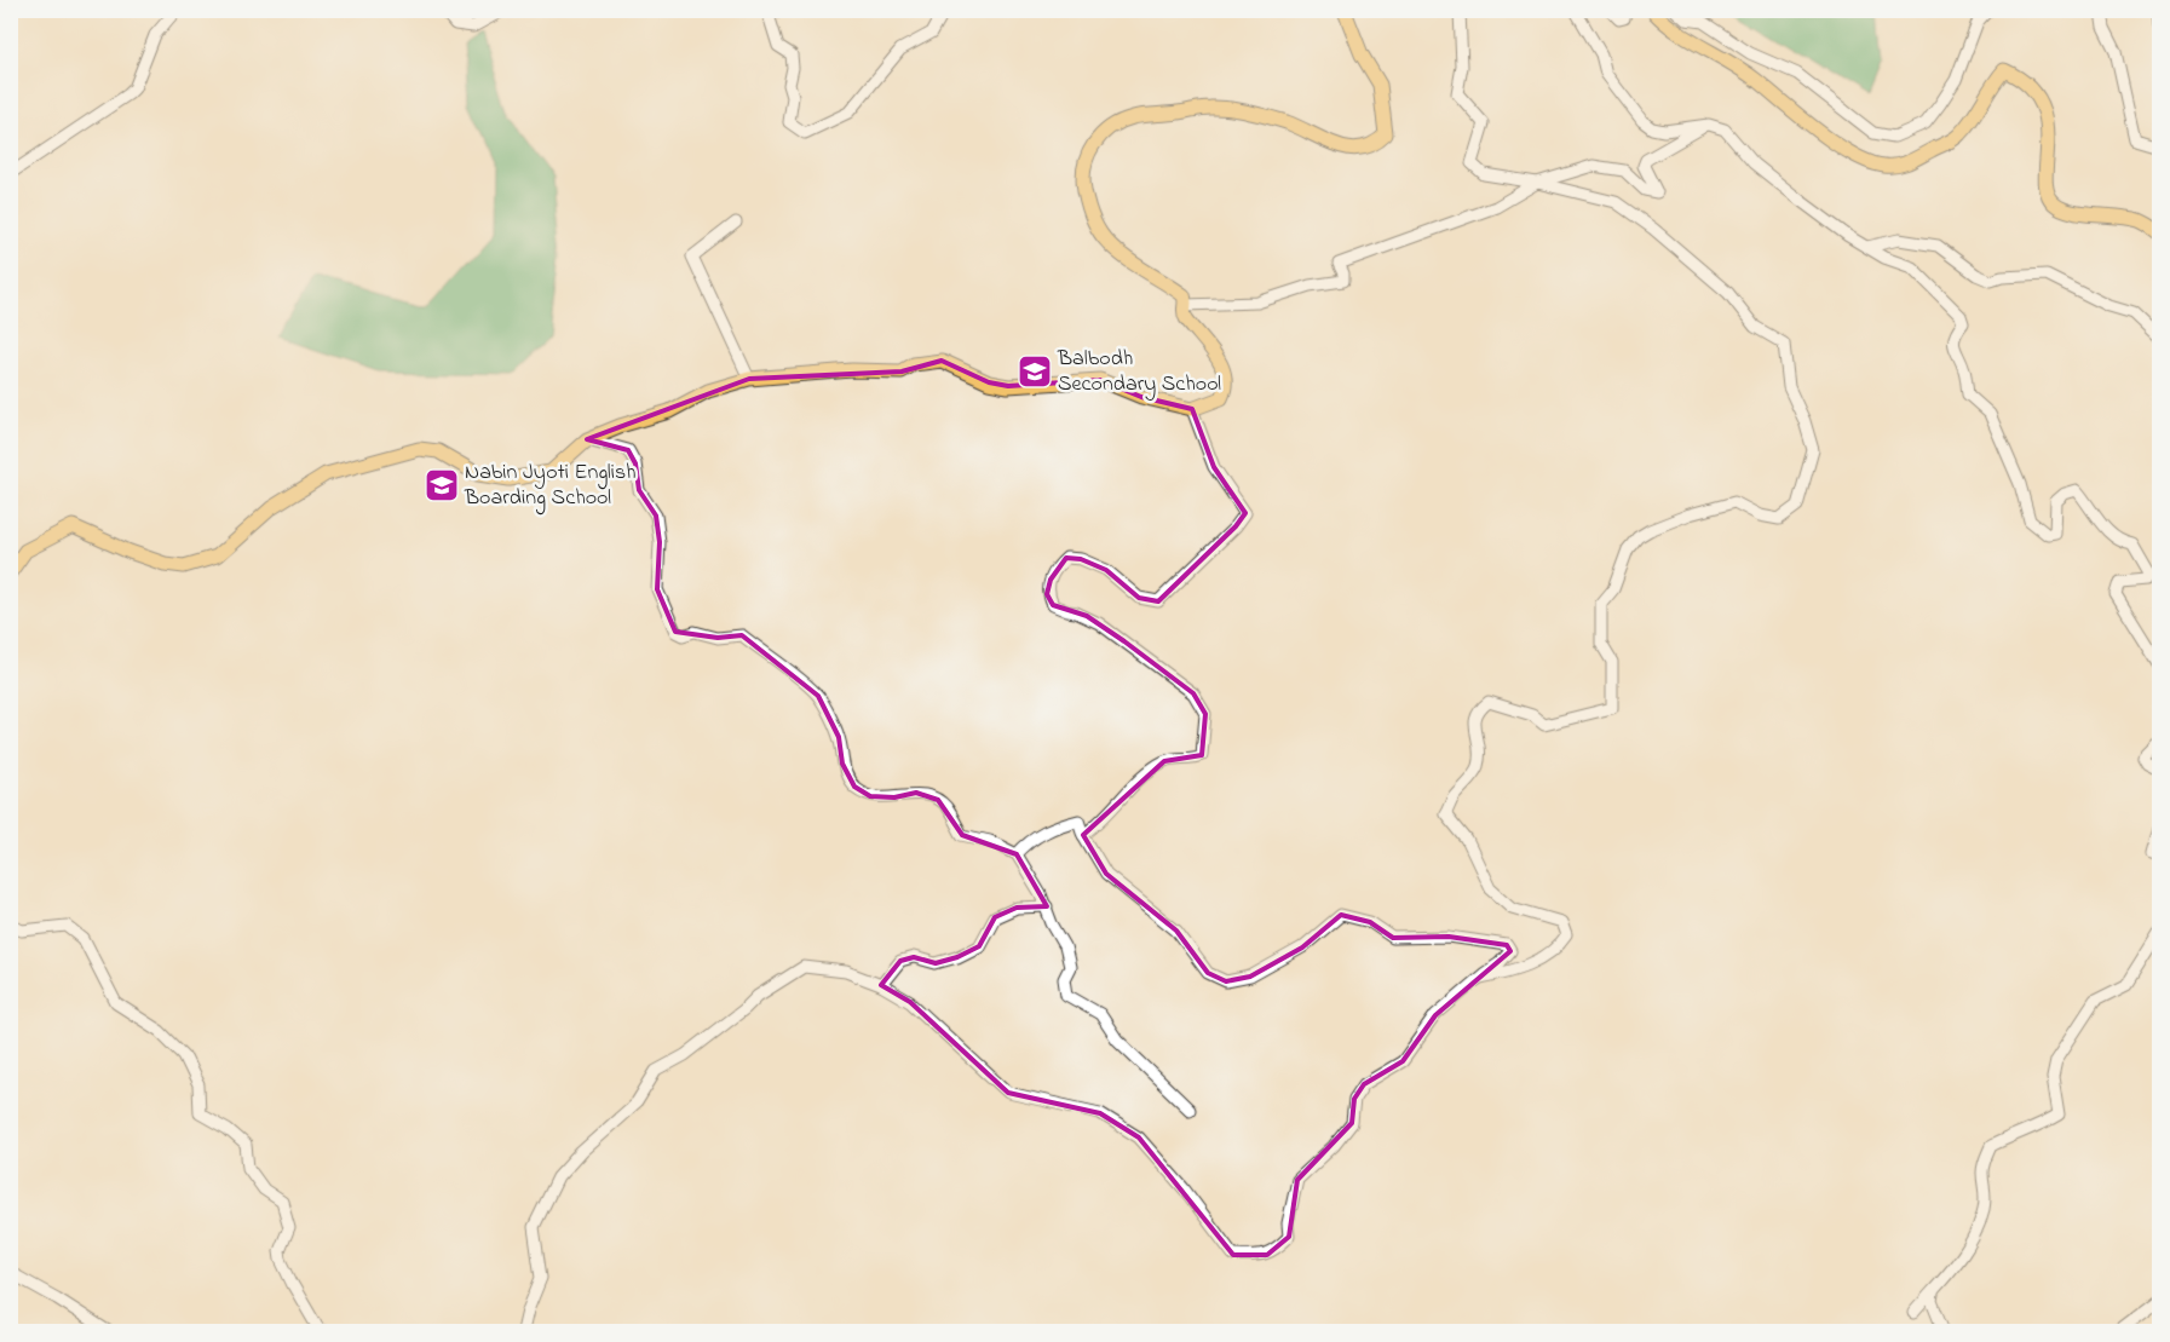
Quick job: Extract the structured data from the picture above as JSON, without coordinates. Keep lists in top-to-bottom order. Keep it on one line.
{"places":{"school or university":["Balbodh Secondary School","Nabin Jyoti English Boarding School"]}}
